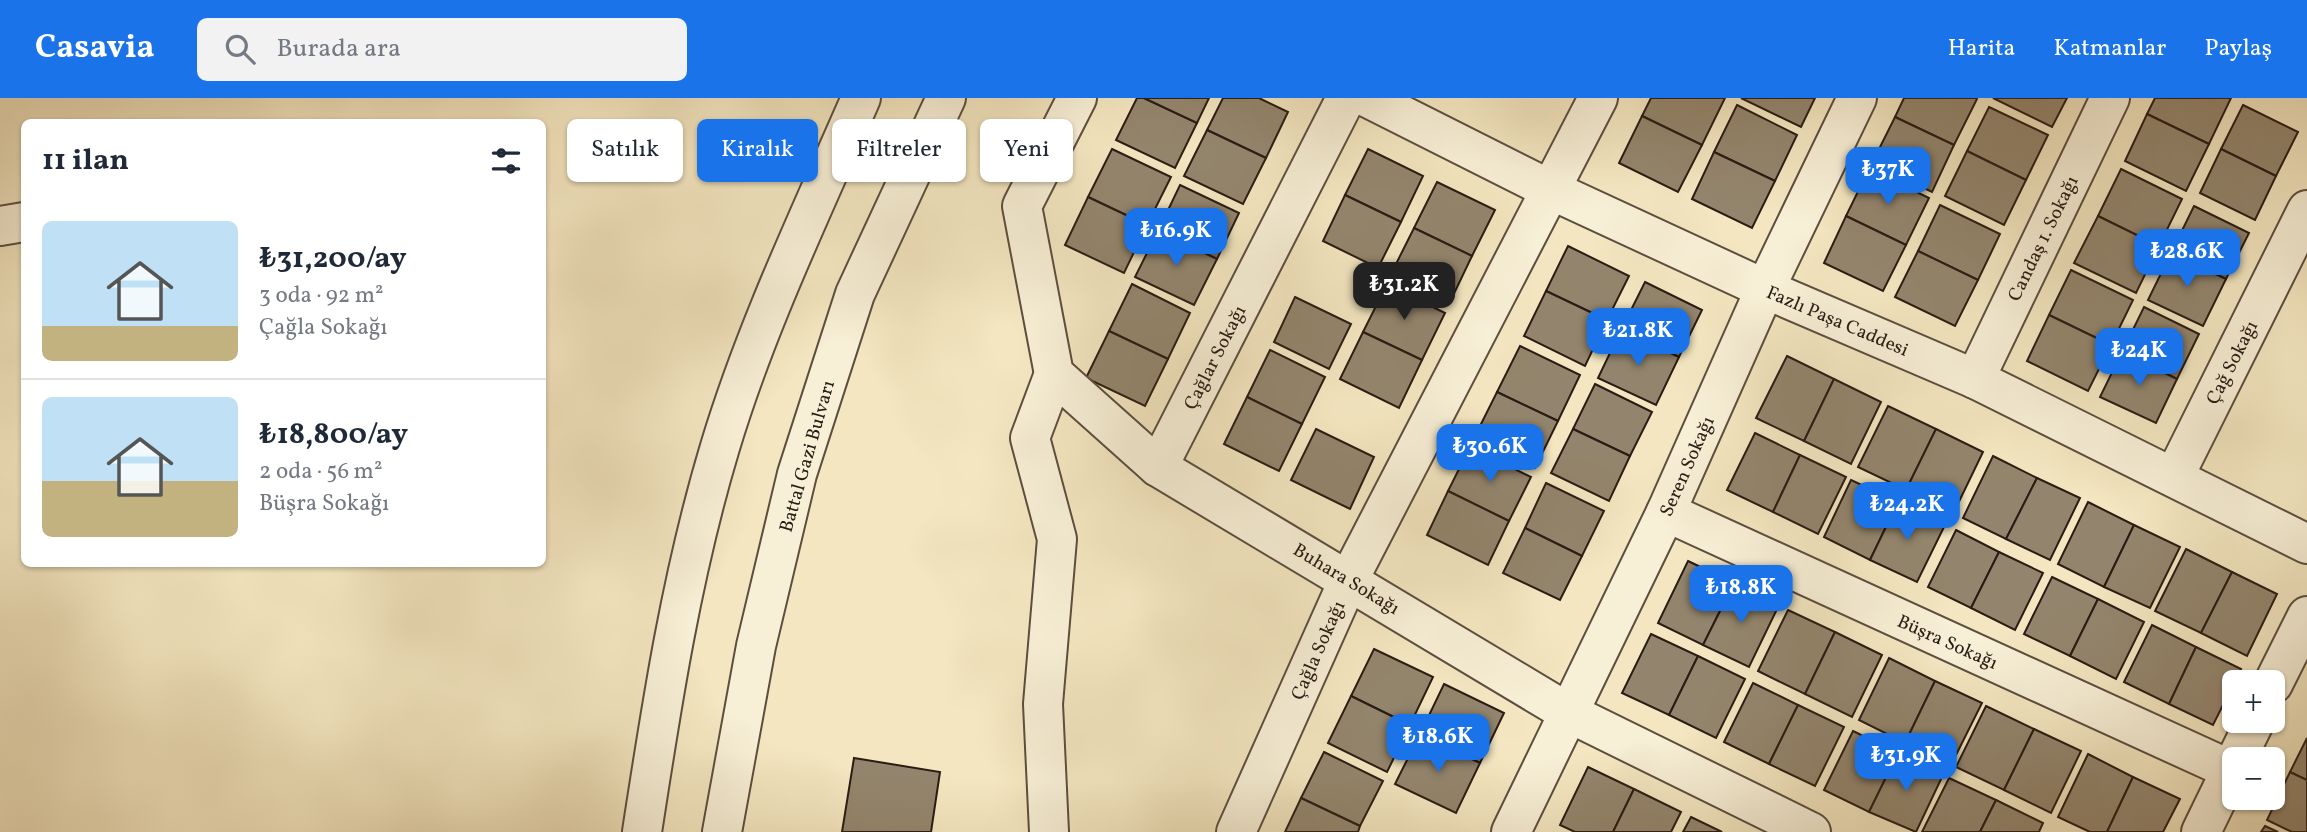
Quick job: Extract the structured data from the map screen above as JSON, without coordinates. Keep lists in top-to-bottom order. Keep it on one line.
{"streets":{"street":["Candaş 1. Sokağı","Fazlı Paşa Caddesi","Çağlar Sokağı","Çağ Sokağı","Battal Gazi Bulvarı","Seren Sokağı","Buhara Sokağı","Büşra Sokağı","Çağla Sokağı"]},"crossings":[["Candaş 1. Sokağı","Fazlı Paşa Caddesi"],["Fazlı Paşa Caddesi","Çağ Sokağı"],["Fazlı Paşa Caddesi","Seren Sokağı"],["Fazlı Paşa Caddesi","Çağla Sokağı"],["Çağlar Sokağı","Buhara Sokağı"],["Seren Sokağı","Buhara Sokağı"],["Seren Sokağı","Büşra Sokağı"],["Buhara Sokağı","Çağla Sokağı"]],"page":{"header":"Casavia","search":"Burada ara","nav":["Harita","Katmanlar","Paylaş"],"chip":["Satılık","Kiralık","Filtreler","Yeni"],"heading":"11 ilan","price":["₺37K","₺16.9K","₺28.6K","₺31.2K","₺21.8K","₺24K","₺30.6K","₺24.2K","₺18.8K","₺18.6K","₺31.9K"],"list":[{"name":"₺31,200/ay","note":"3 oda · 92 m² · Çağla Sokağı"},{"name":"₺18,800/ay","note":"2 oda · 56 m² · Büşra Sokağı"}],"map_buttons":["+","−"]}}
